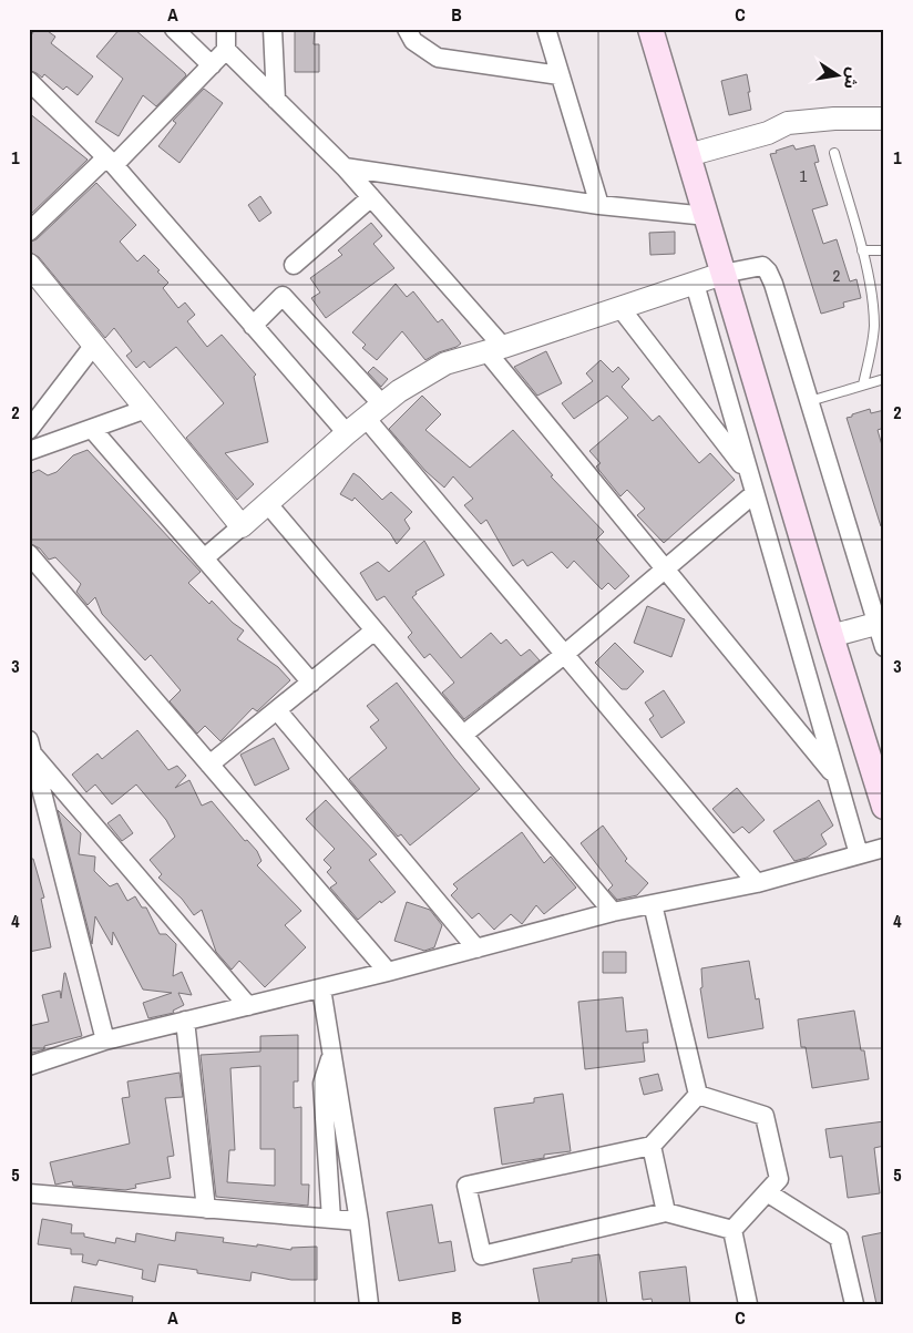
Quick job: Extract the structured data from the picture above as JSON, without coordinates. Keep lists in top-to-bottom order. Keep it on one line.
{"house_numbers":["1","2"],"north":"right","grid":{"columns":["A","B","C"],"rows":["1","2","3","4","5"]}}
